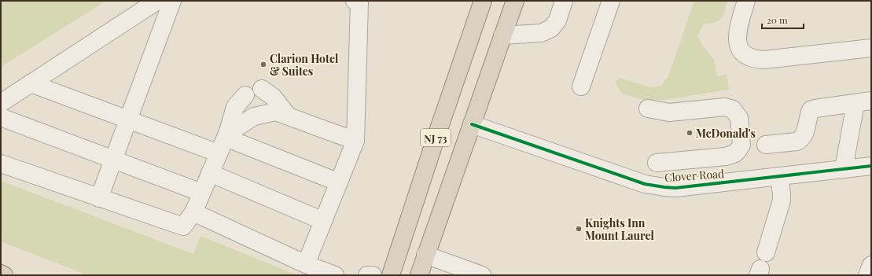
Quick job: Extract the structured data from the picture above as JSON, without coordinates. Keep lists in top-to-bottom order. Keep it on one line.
{"streets":{"highway":["NJ 73"],"street":["Clover Road"]},"crossings":[["NJ 73","Clover Road"]],"places":["Clarion Hotel & Suites","McDonald's","Knights Inn Mount Laurel"],"scale_bar":"20 m"}
